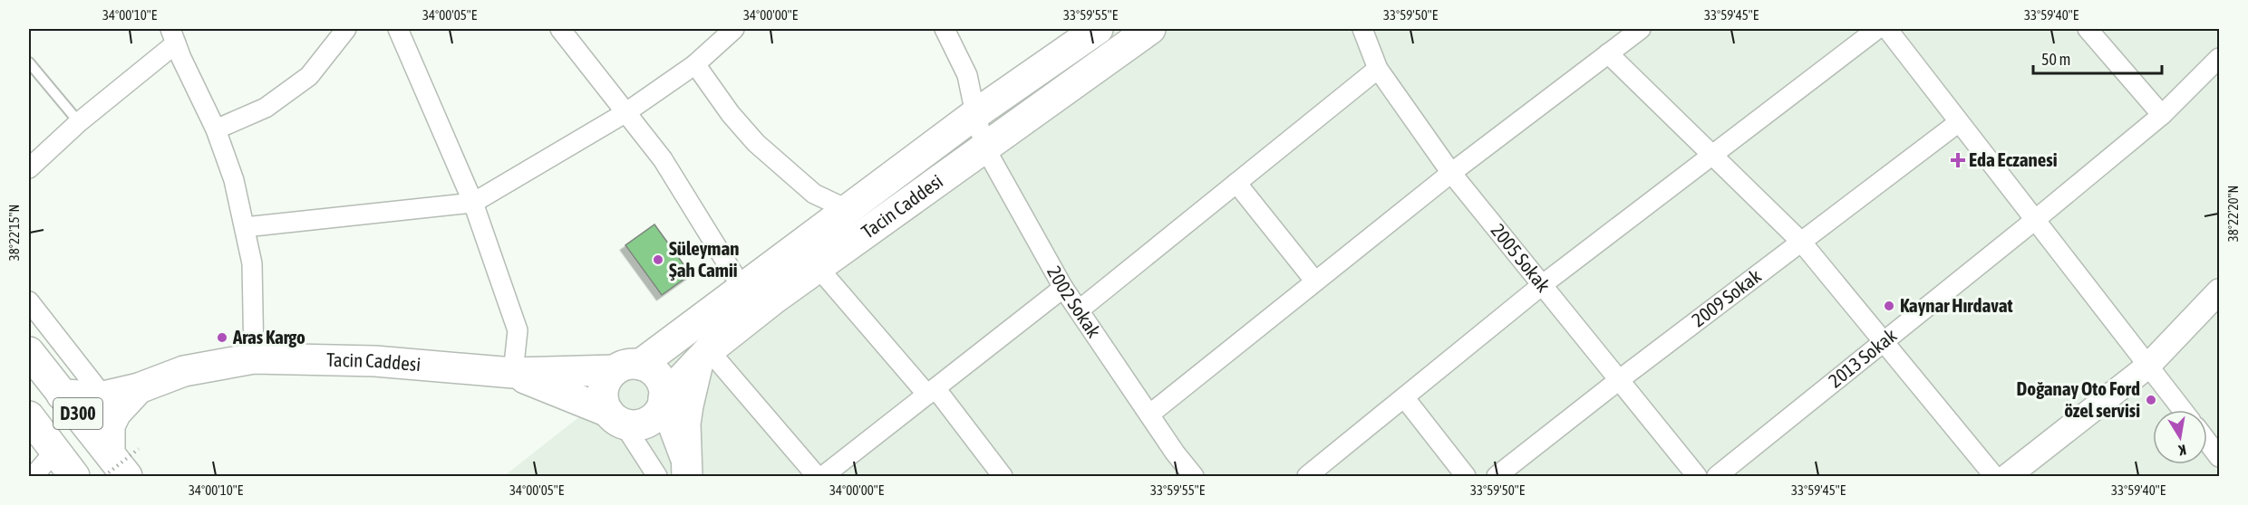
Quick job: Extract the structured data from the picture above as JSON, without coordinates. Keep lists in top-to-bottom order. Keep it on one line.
{"streets":{"main road":["Tacin Caddesi","D300"],"street":["2005 Sokak","2009 Sokak","2002 Sokak","2013 Sokak"]},"crossings":[["Tacin Caddesi","2002 Sokak"],["Tacin Caddesi","D300"],["2005 Sokak","2009 Sokak"]],"places":{"health":["Eda Eczanesi"],"other":["Süleyman Şah Camii","Kaynar Hırdavat","Aras Kargo","Doğanay Oto Ford özel servisi"]},"scale_bar":"50 m","north":"bottom","coordinates":["34°00'10\"E","34°00'05\"E","34°00'00\"E","33°59'55\"E","33°59'50\"E","33°59'45\"E","33°59'40\"E","38°22'20\"N","38°22'15\"N"]}
